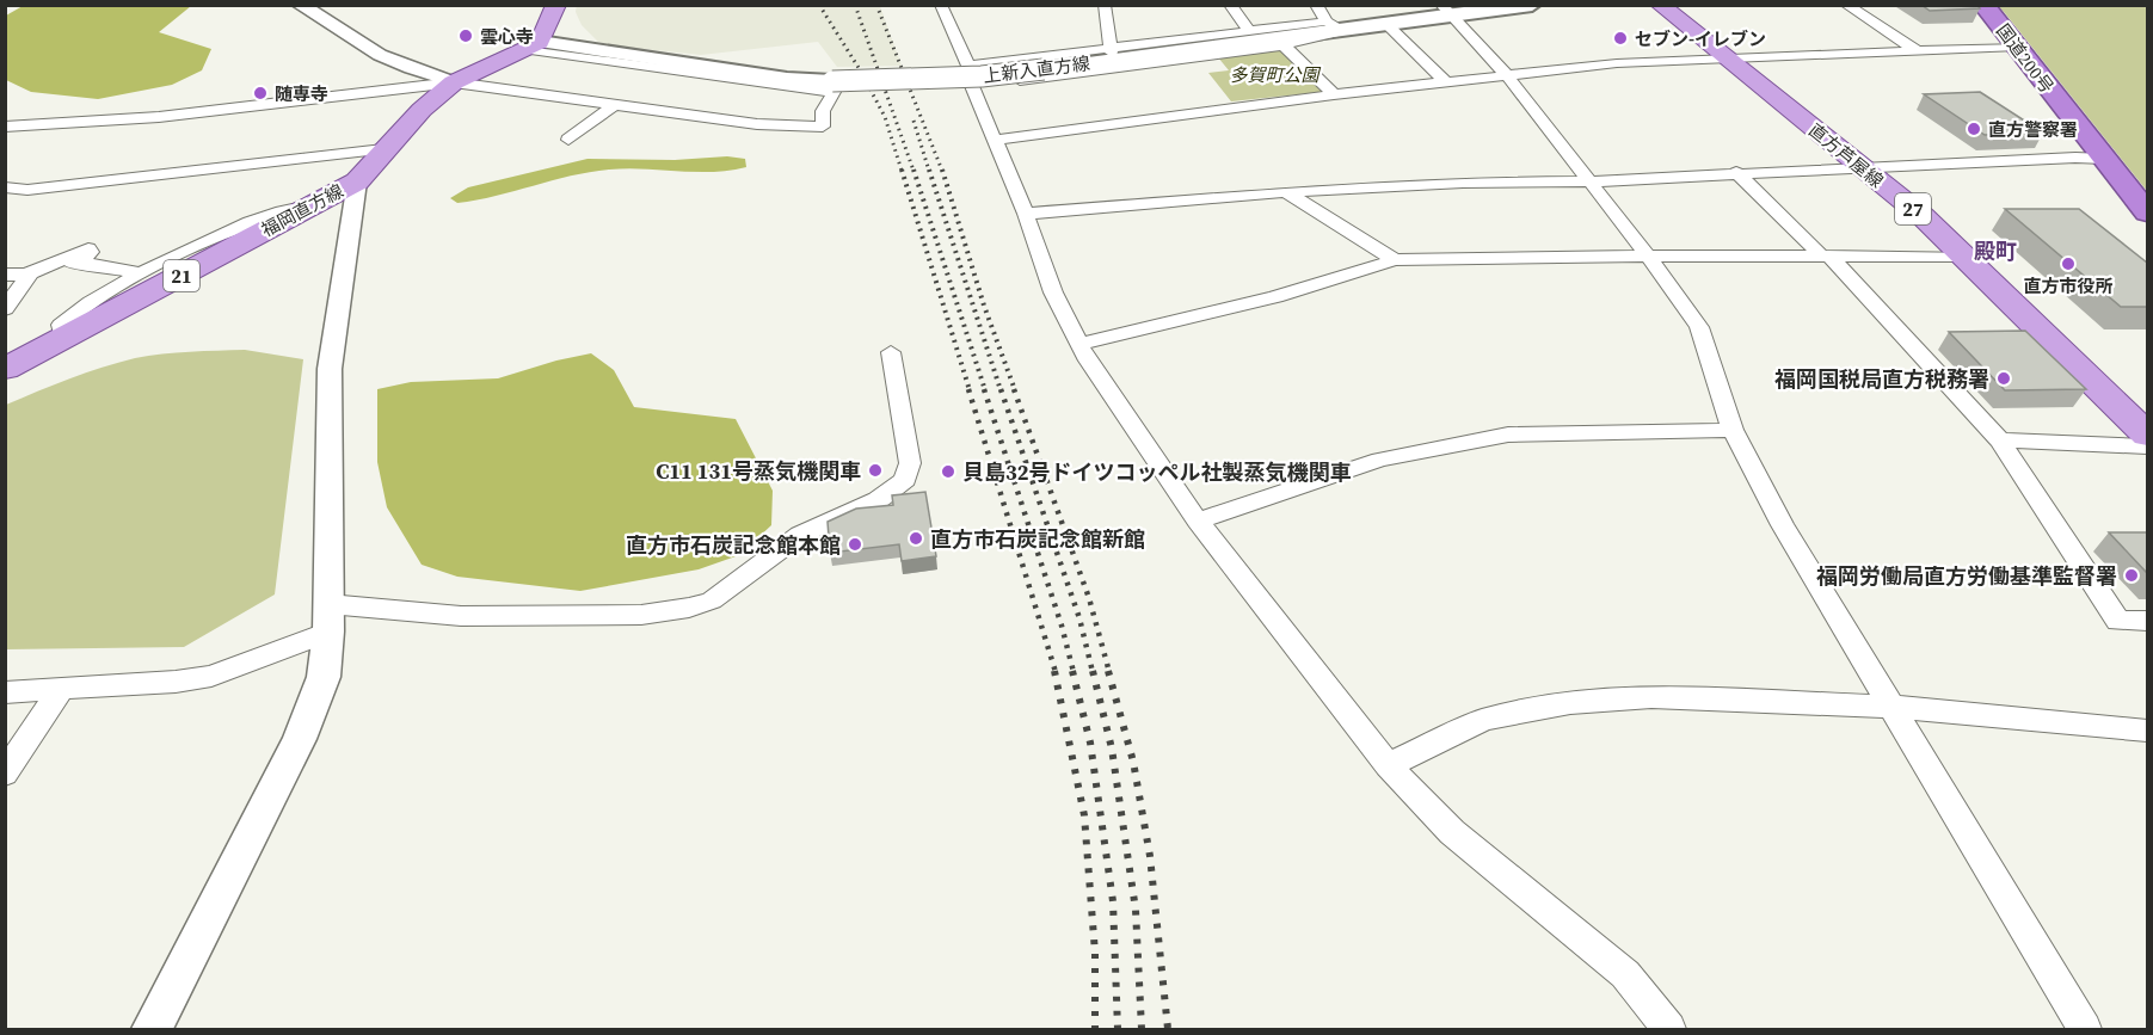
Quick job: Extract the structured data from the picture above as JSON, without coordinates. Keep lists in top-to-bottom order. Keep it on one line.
{"streets":{"highway":["国道200号"],"main road":["上新入直方線","直方芦屋線","27","福岡直方線","21"]},"crossings":[["上新入直方線","福岡直方線"]],"districts":["殿町"],"parks":["多賀町公園"],"places":["雲心寺","セブン-イレブン","随専寺","直方警察署","直方市役所","福岡国税局直方税務署","C11 131号蒸気機関車","貝島32号ドイツコッペル社製蒸気機関車","直方市石炭記念館新館","直方市石炭記念館本館","福岡労働局直方労働基準監督署"]}
